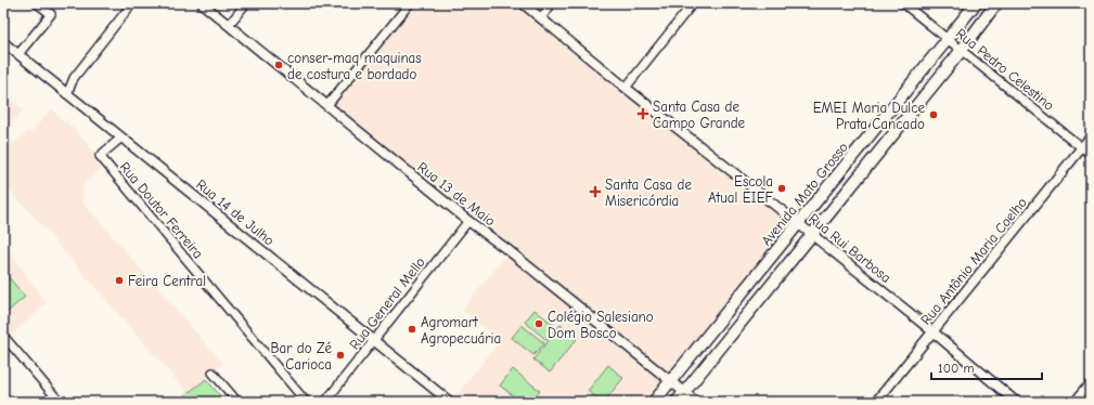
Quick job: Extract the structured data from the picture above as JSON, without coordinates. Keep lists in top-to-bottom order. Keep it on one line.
{"streets":{"main road":["Avenida Mato Grosso"],"street":["Rua Pedro Celestino","Rua 13 de Maio","Rua Doutor Ferreira","Rua 14 de Julho","Rua Rui Barbosa","Rua Antônio Maria Coelho","Rua General Mello"]},"crossings":[["Rua Pedro Celestino","Avenida Mato Grosso"],["Rua Pedro Celestino","Rua Antônio Maria Coelho"],["Rua 13 de Maio","Avenida Mato Grosso"],["Rua 13 de Maio","Rua General Mello"],["Avenida Mato Grosso","Rua Rui Barbosa"],["Rua Doutor Ferreira","Rua 14 de Julho"],["Rua 14 de Julho","Rua General Mello"],["Rua Rui Barbosa","Rua Antônio Maria Coelho"]],"places":{"other":["conser-maq maquinas de costura e bordado","EMEI Maria Dulce Prata Cancado","Escola Atual EIEF","Feira Central","Colégio Salesiano Dom Bosco","Agromart Agropecuária","Bar do Zé Carioca"],"health":["Santa Casa de Campo Grande","Santa Casa de Misericórdia"]},"scale_bar":"100 m"}
